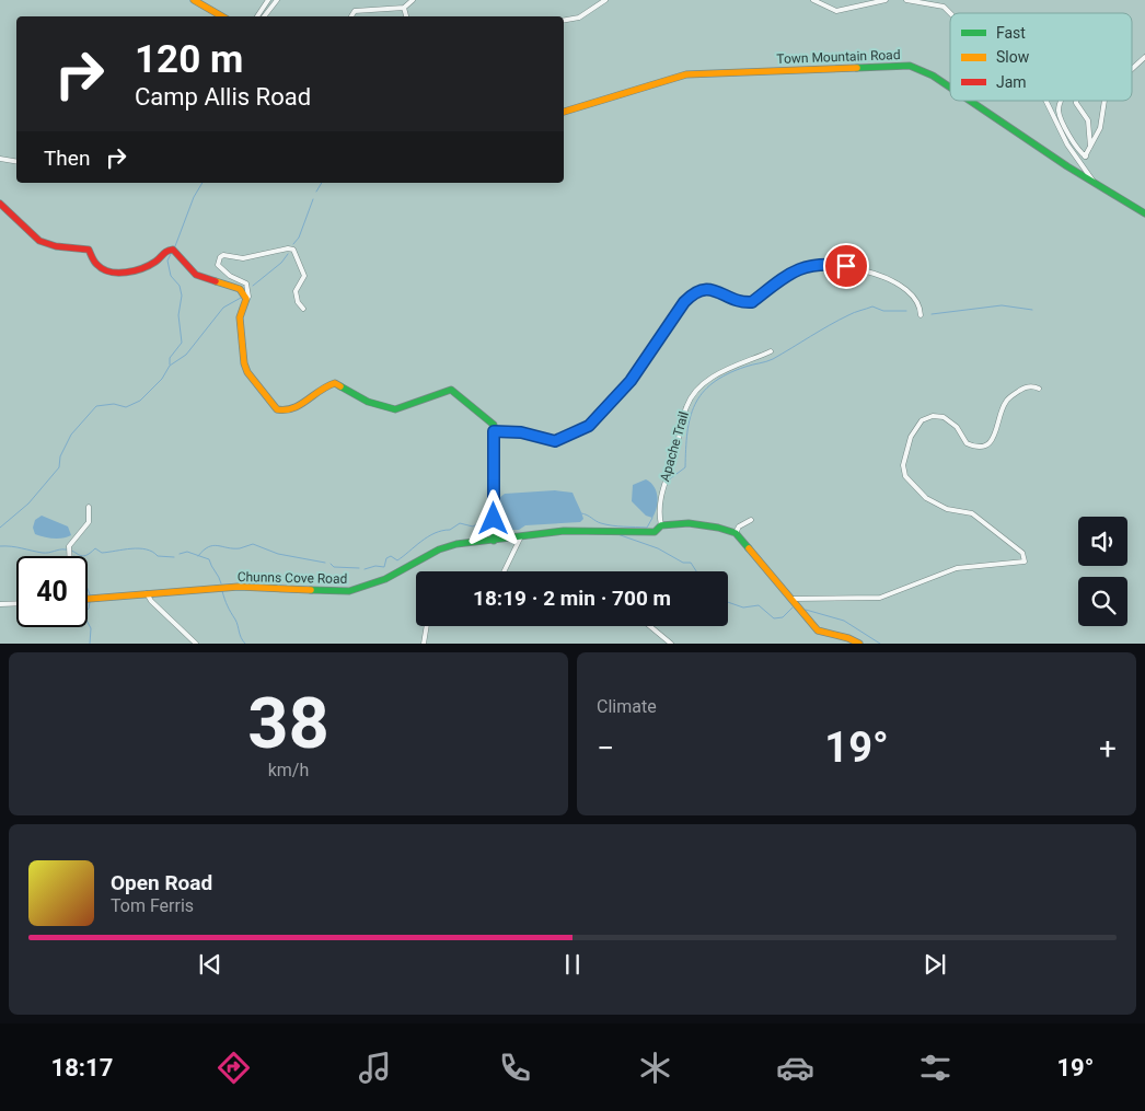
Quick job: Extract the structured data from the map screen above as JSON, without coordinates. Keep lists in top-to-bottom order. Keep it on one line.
{"streets":{"street":["Town Mountain Road","Apache Trail","Chunns Cove Road"]},"crossings":[["Apache Trail","Chunns Cove Road"]],"legend":["Fast","Slow","Jam"],"page":{"turn":["120 m","Camp Allis Road"],"then":"Then","limit":"40","trip":"18:19 · 2 min · 700 m","tile":[["38","km/h"],"Climate"],"heat":["−","19°","+"],"song":["Open Road","Tom Ferris"],"tabs":["18:17","19°"]}}
